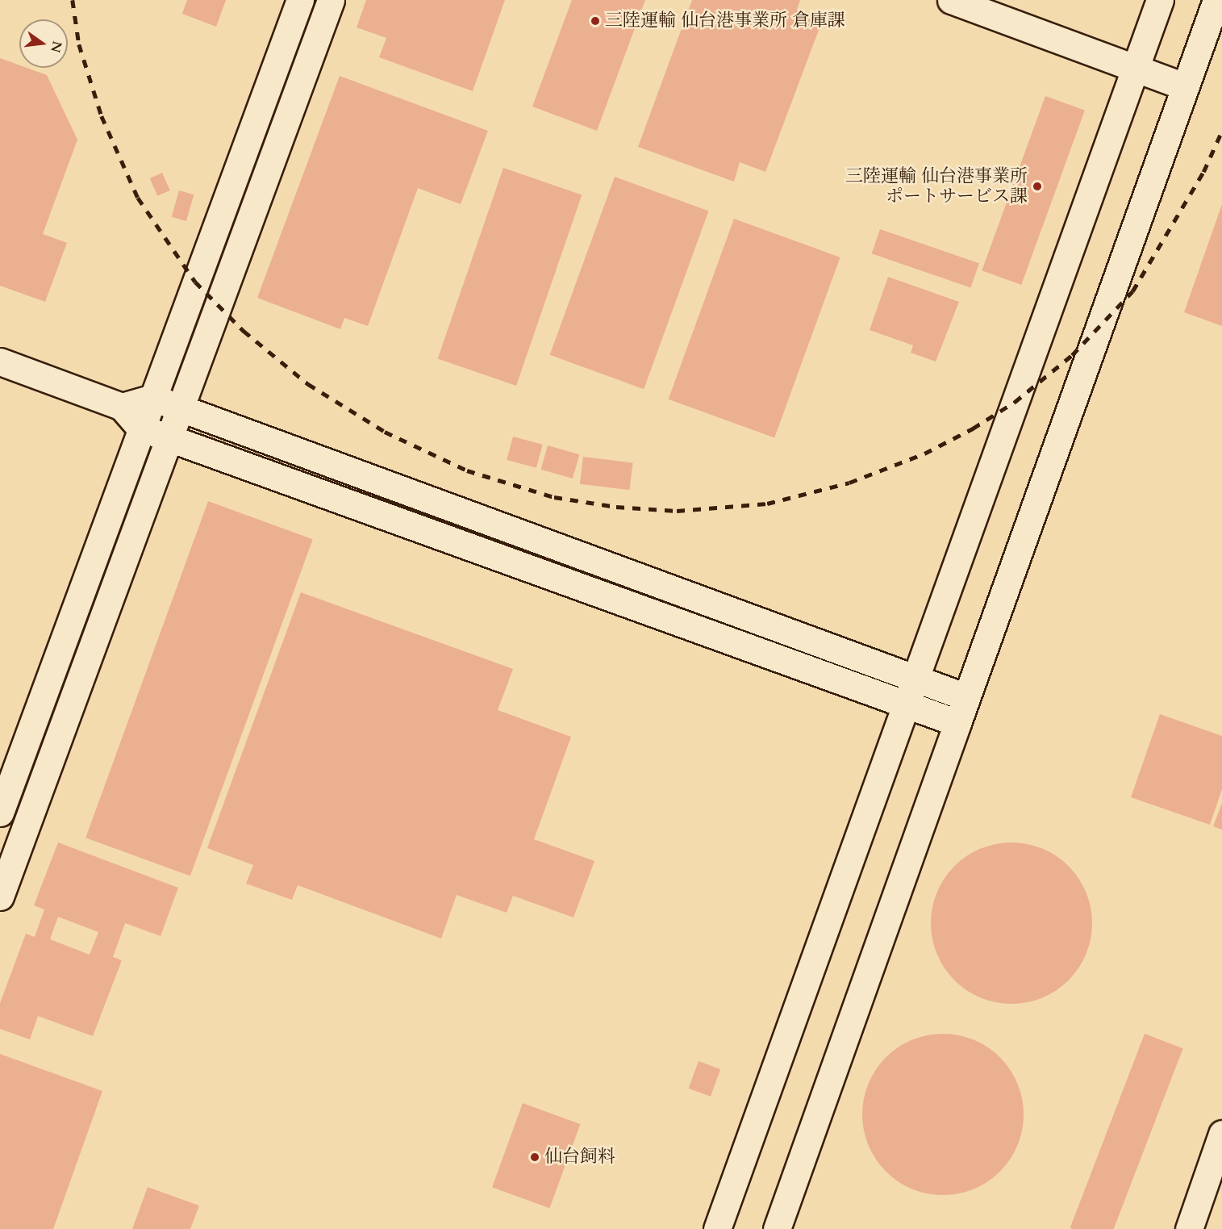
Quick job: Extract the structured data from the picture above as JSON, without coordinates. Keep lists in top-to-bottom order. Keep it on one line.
{"places":["三陸運輸 仙台港事業所 倉庫課","三陸運輸 仙台港事業所 ポートサービス課","仙台飼料"],"north":"right"}
